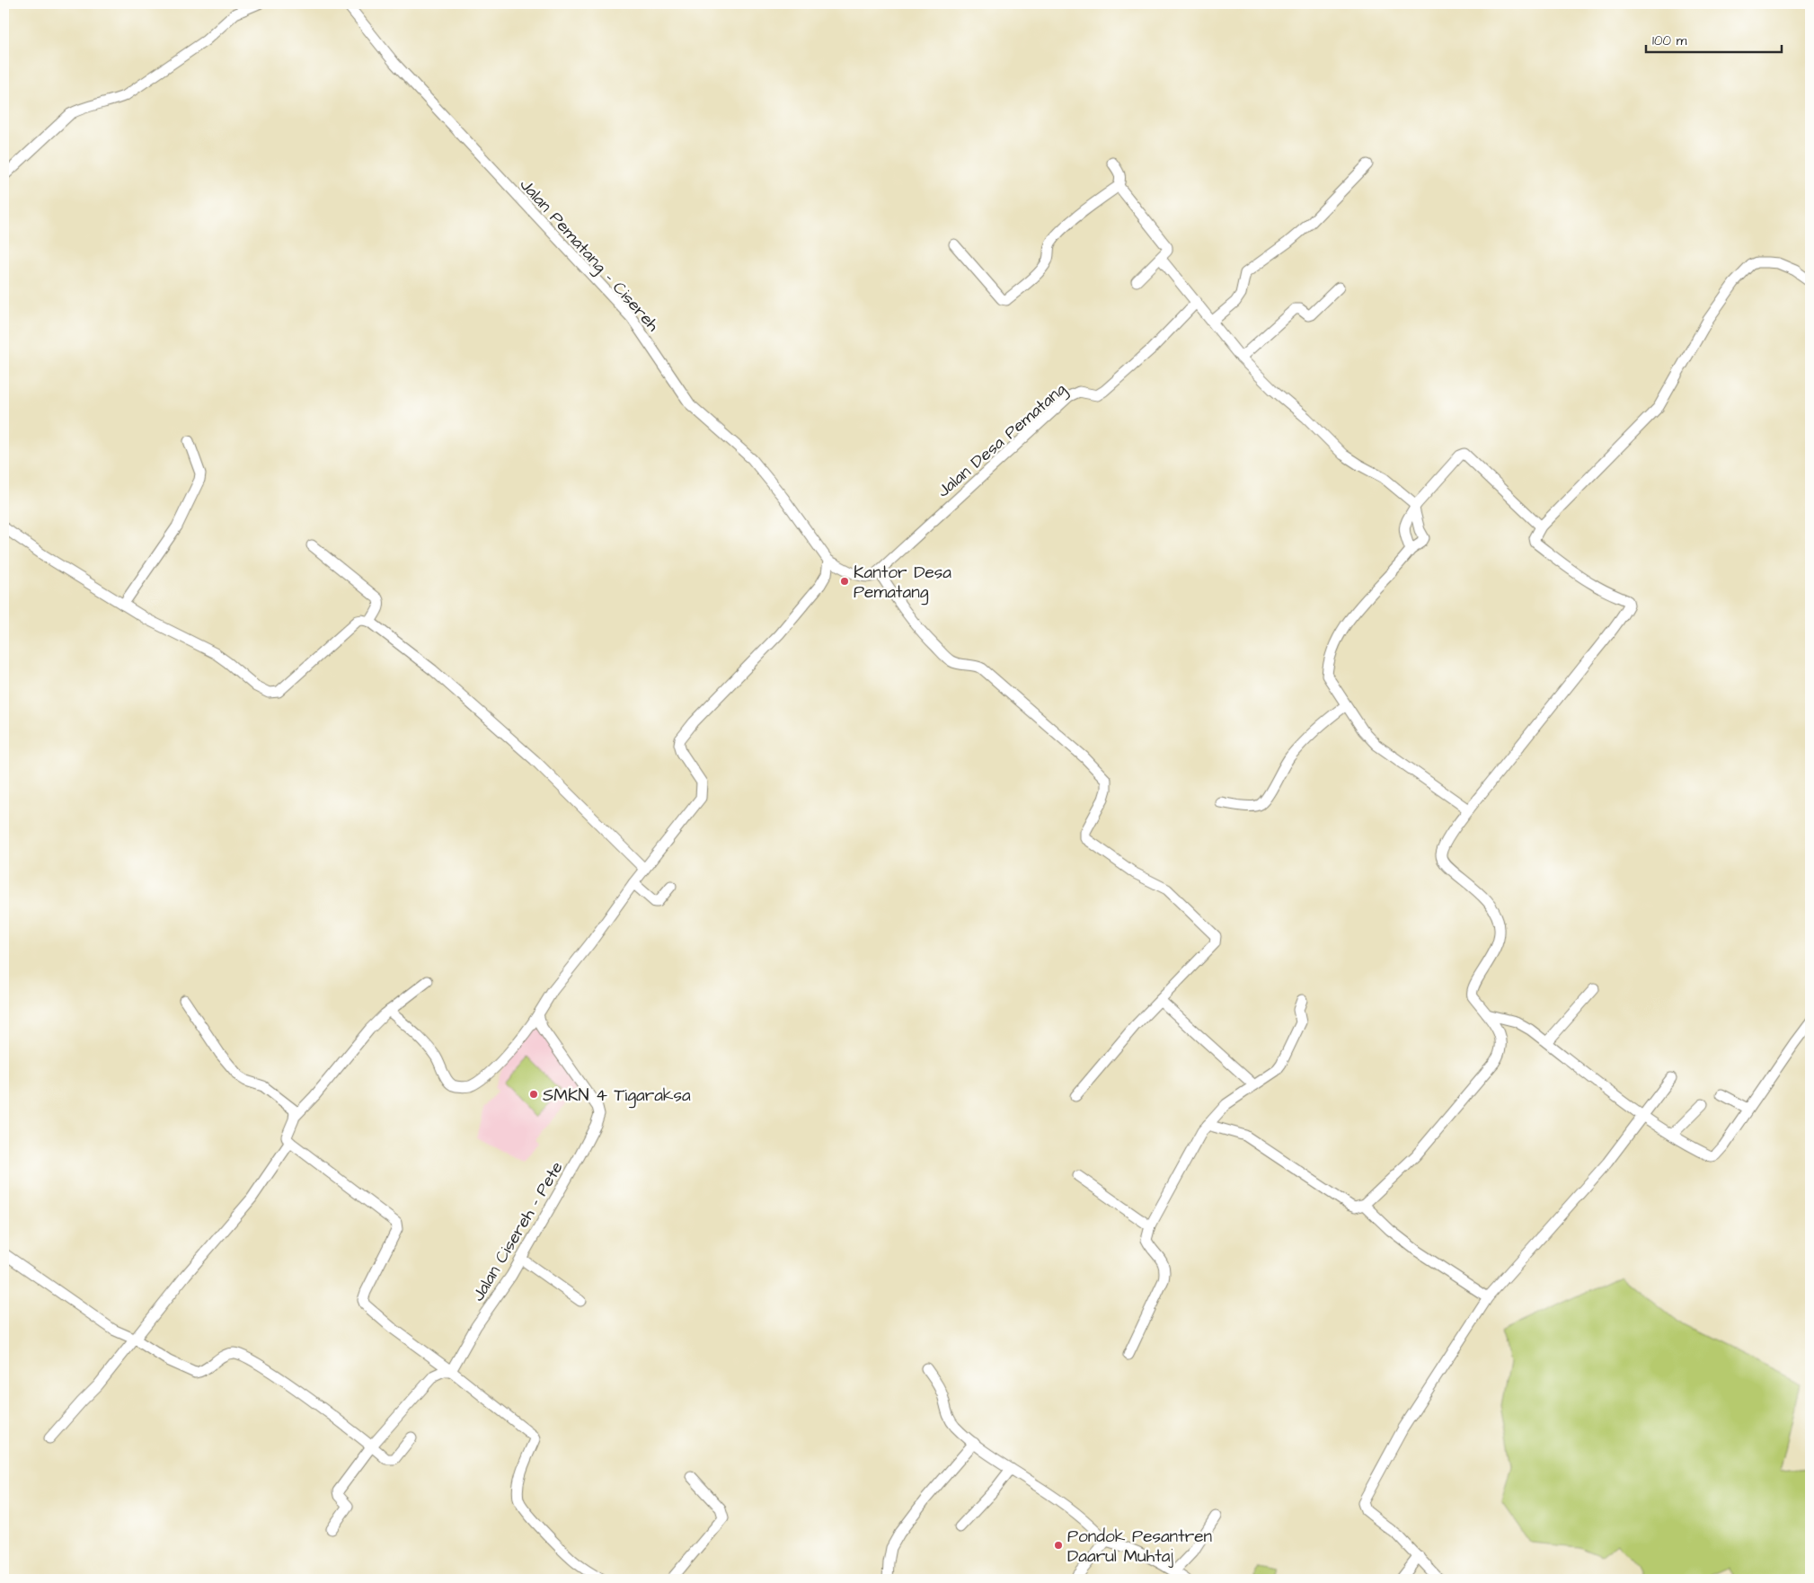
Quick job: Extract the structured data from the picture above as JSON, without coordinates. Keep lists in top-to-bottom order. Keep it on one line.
{"streets":{"street":["Jalan Pematang - Cisereh","Jalan Desa Pematang","Jalan Cisereh - Pete"]},"places":["Kantor Desa Pematang","SMKN 4 Tigaraksa","Pondok Pesantren Daarul Muhtaj"],"scale_bar":"100 m"}
